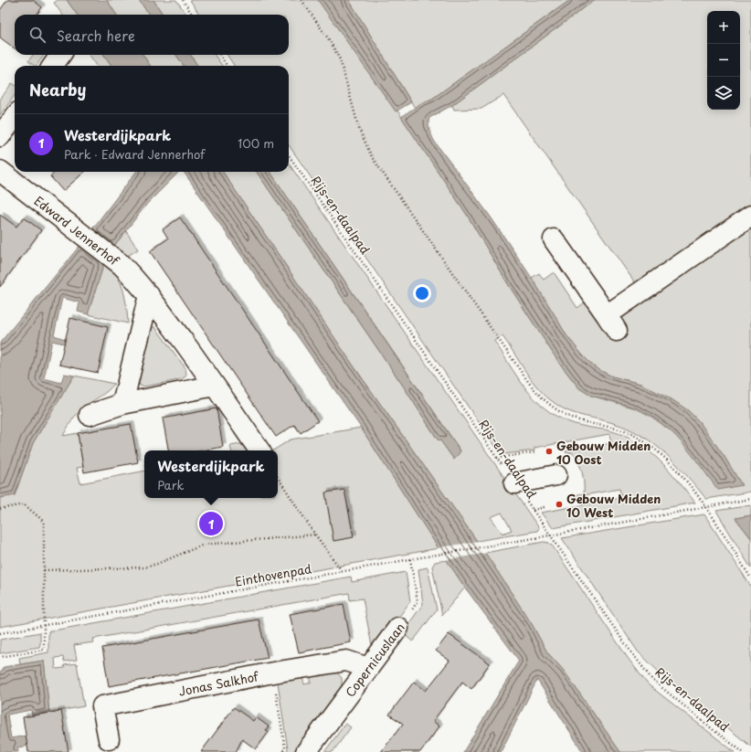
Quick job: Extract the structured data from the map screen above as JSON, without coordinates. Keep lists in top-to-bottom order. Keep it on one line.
{"streets":{"street":["Edward Jennerhof","Copernicuslaan","Jonas Salkhof"],"path":["Rijs-en-daalpad","Einthovenpad"]},"crossings":[["Rijs-en-daalpad","Einthovenpad"],["Einthovenpad","Copernicuslaan"],["Copernicuslaan","Jonas Salkhof"]],"places":["Gebouw Midden 10 Oost","Gebouw Midden 10 West"],"page":{"map_buttons":["+","−"],"search":"Search here","heading":"Nearby","list":[{"mark":"1","name":"Westerdijkpark","note":"Park · Edward Jennerhof","value":"100 m"}],"popup":["Westerdijkpark","Park"],"pins":"1"}}
